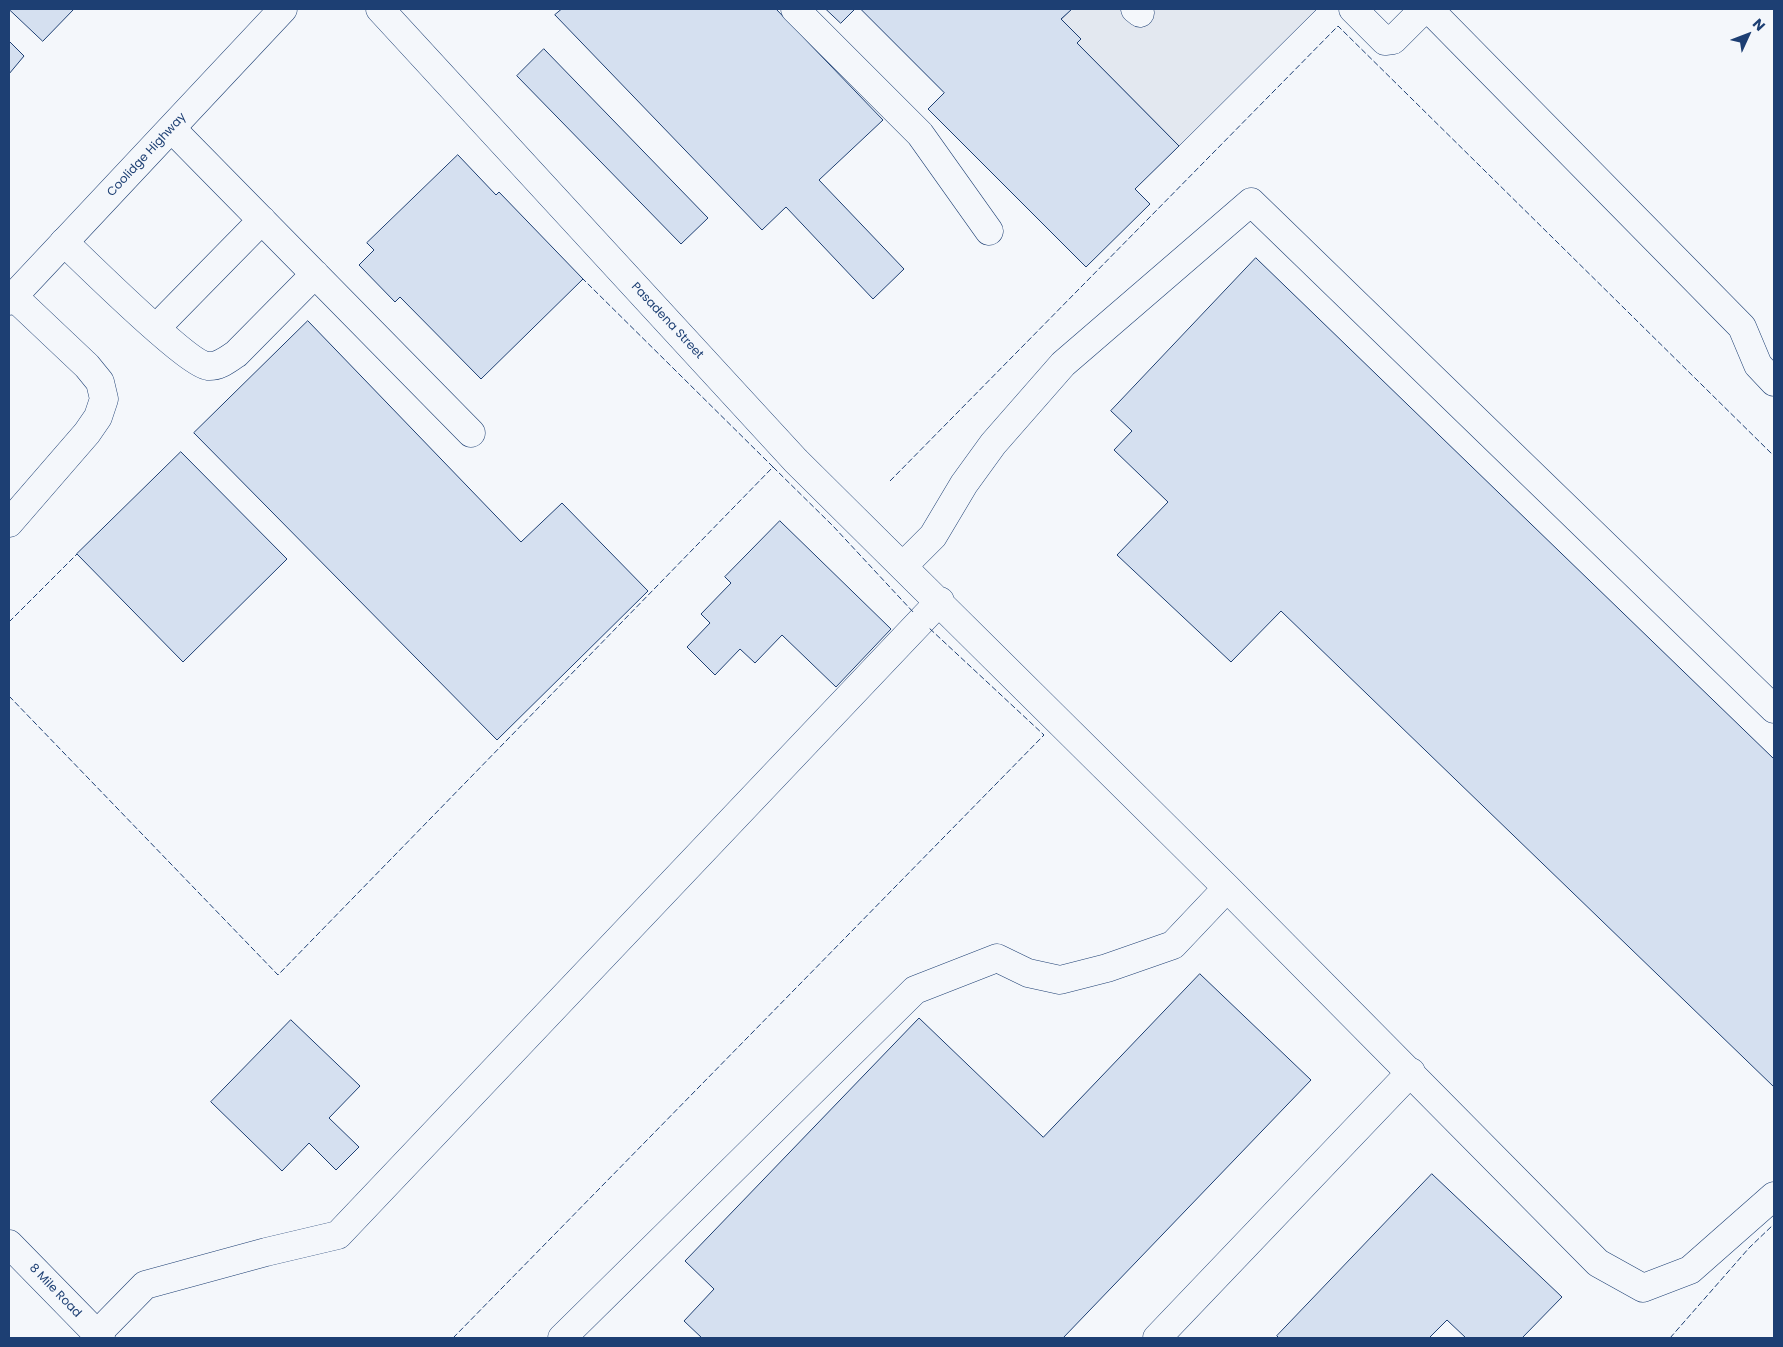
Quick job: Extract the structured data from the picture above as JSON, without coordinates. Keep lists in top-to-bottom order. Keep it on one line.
{"streets":{"main road":["Coolidge Highway","Pasadena Street","8 Mile Road"]},"north":"top right"}
